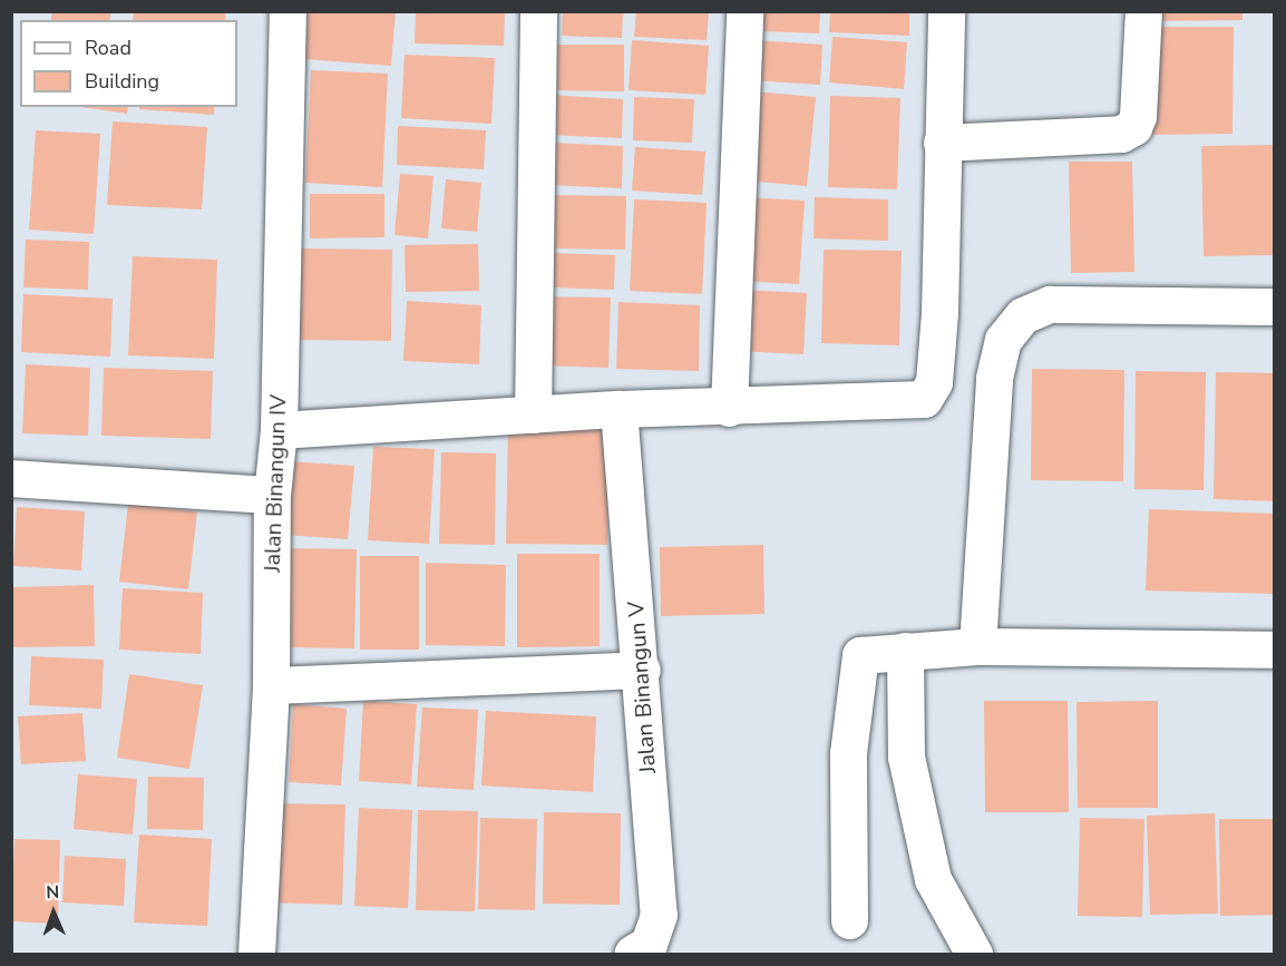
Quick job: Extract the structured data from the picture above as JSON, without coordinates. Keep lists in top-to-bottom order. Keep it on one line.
{"streets":{"street":["Jalan Binangun IV","Jalan Binangun V"]},"legend":["Road","Building"],"north":"top"}
